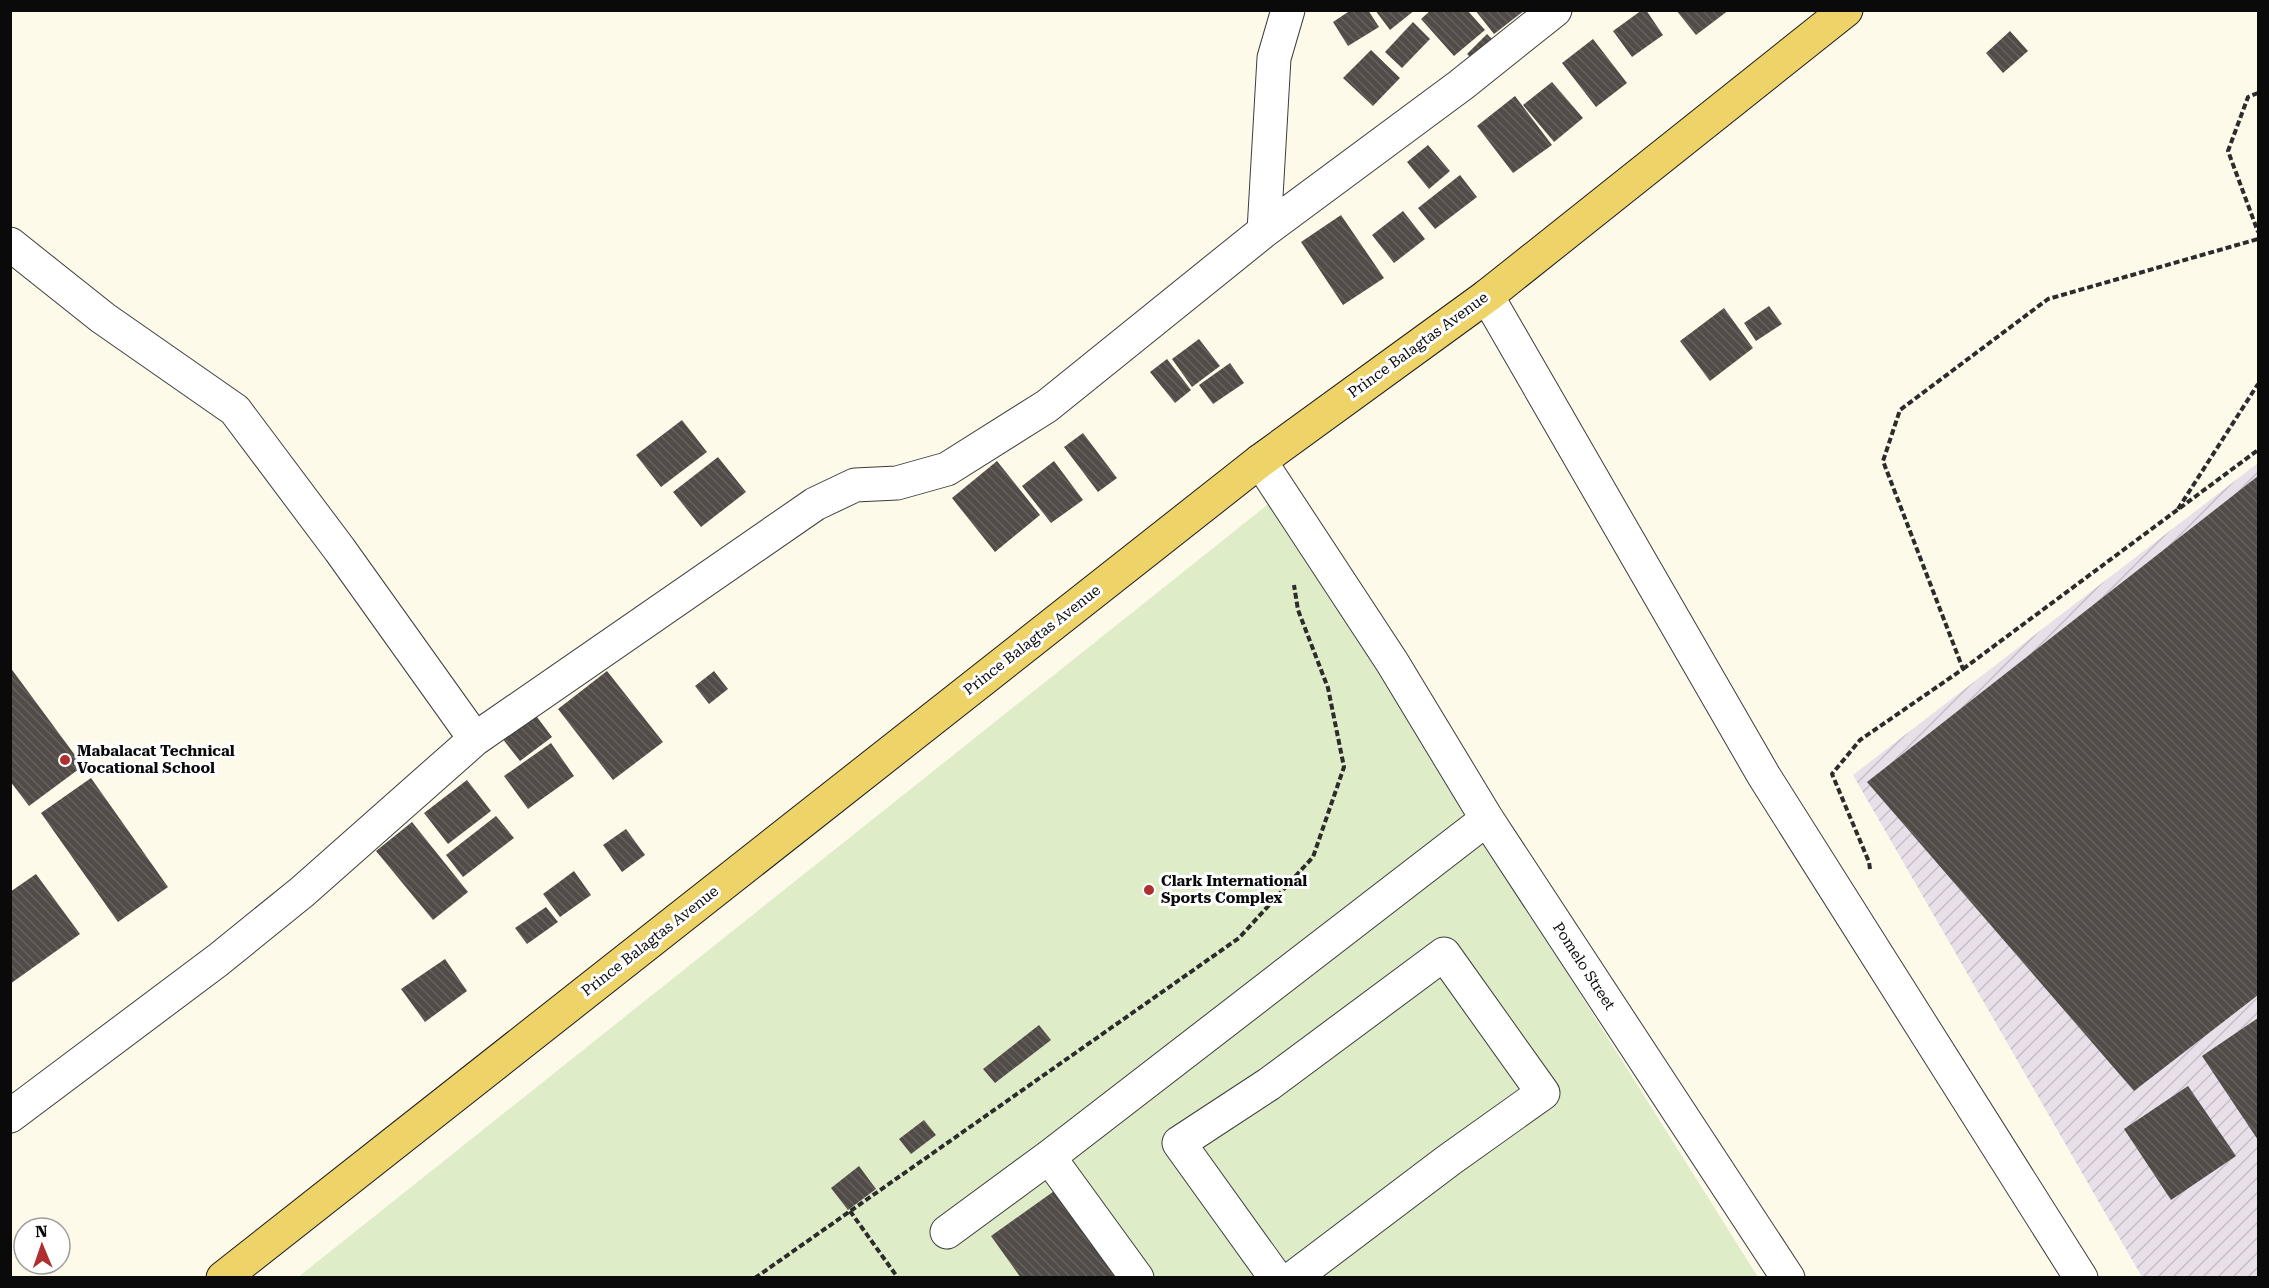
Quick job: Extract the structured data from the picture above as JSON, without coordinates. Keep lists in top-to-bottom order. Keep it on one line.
{"streets":{"main road":["Prince Balagtas Avenue"],"street":["Pomelo Street"]},"crossings":[["Prince Balagtas Avenue","Pomelo Street"]],"places":["Mabalacat Technical Vocational School","Clark International Sports Complex"],"north":"top"}
